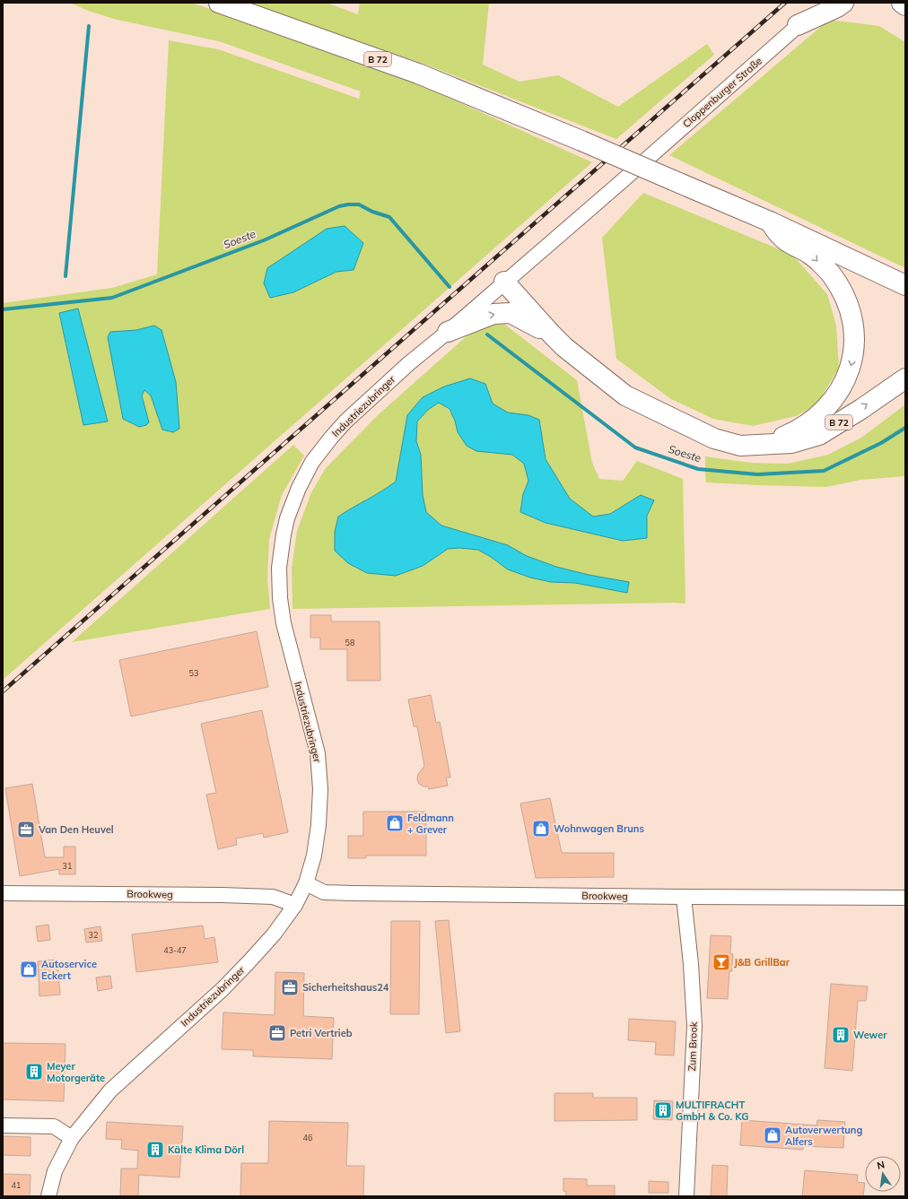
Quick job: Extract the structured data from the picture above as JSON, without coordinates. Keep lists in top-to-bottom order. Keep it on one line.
{"streets":{"highway":["B 72"],"street":["Cloppenburger Straße","Industriezubringer","Brookweg","Zum Brook"]},"crossings":[["Cloppenburger Straße","Industriezubringer"],["Industriezubringer","Brookweg"],["Brookweg","Zum Brook"]],"water":["Soeste"],"places":{"shop":["Feldmann + Grever","Wohnwagen Bruns","Autoservice Eckert","Autoverwertung Alfers"],"office":["Van Den Heuvel","Sicherheitshaus24","Petri Vertrieb"],"bar":["J&B GrillBar"],"building":["Wewer","Meyer Motorgeräte","MULTIFRACHT GmbH & Co. KG","Kälte Klima Dörl"]},"house_numbers":["58","53","31","32","43-47","46","41"],"north":"top"}
